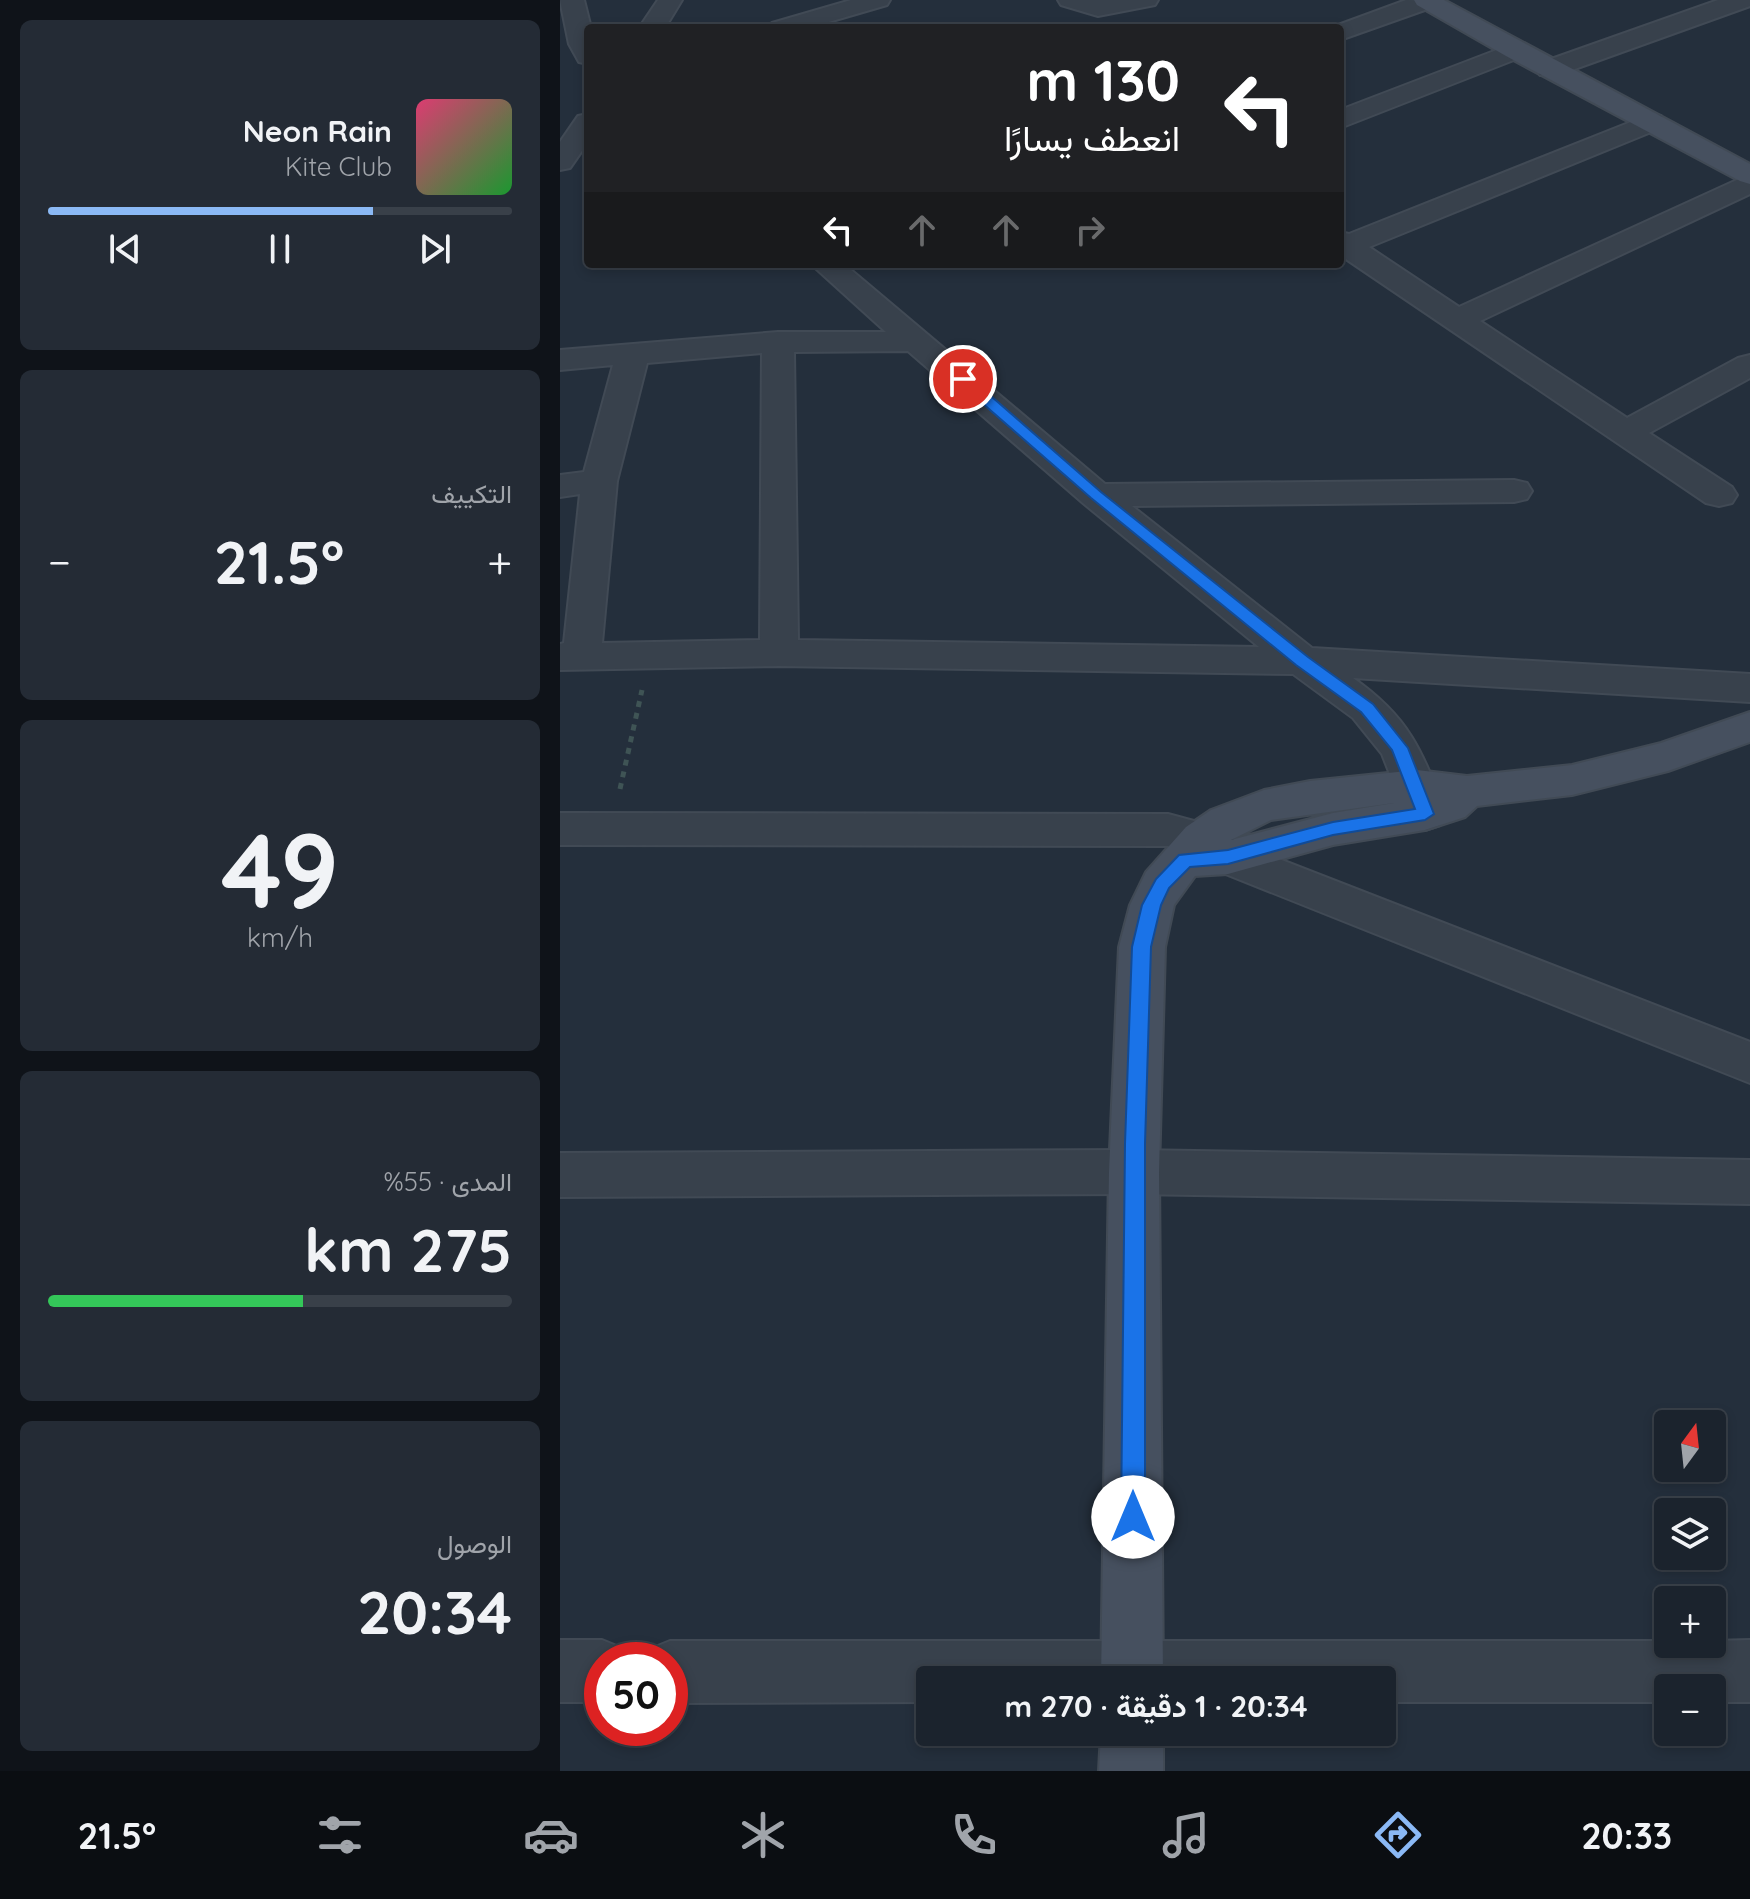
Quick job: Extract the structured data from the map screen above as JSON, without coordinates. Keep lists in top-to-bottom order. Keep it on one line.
{"north":"top","page":{"turn":["130 m","انعطف يسارًا"],"song":["Neon Rain","Kite Club"],"tile":["التكييف",["49","km/h"],["المدى · 55%","275 km"],["الوصول","20:34"]],"heat":["−","21.5°","+"],"map_buttons":["+","−"],"limit":"50","trip":"20:34 · 1 دقيقة · 270 m","tabs":["20:33","21.5°"]}}
